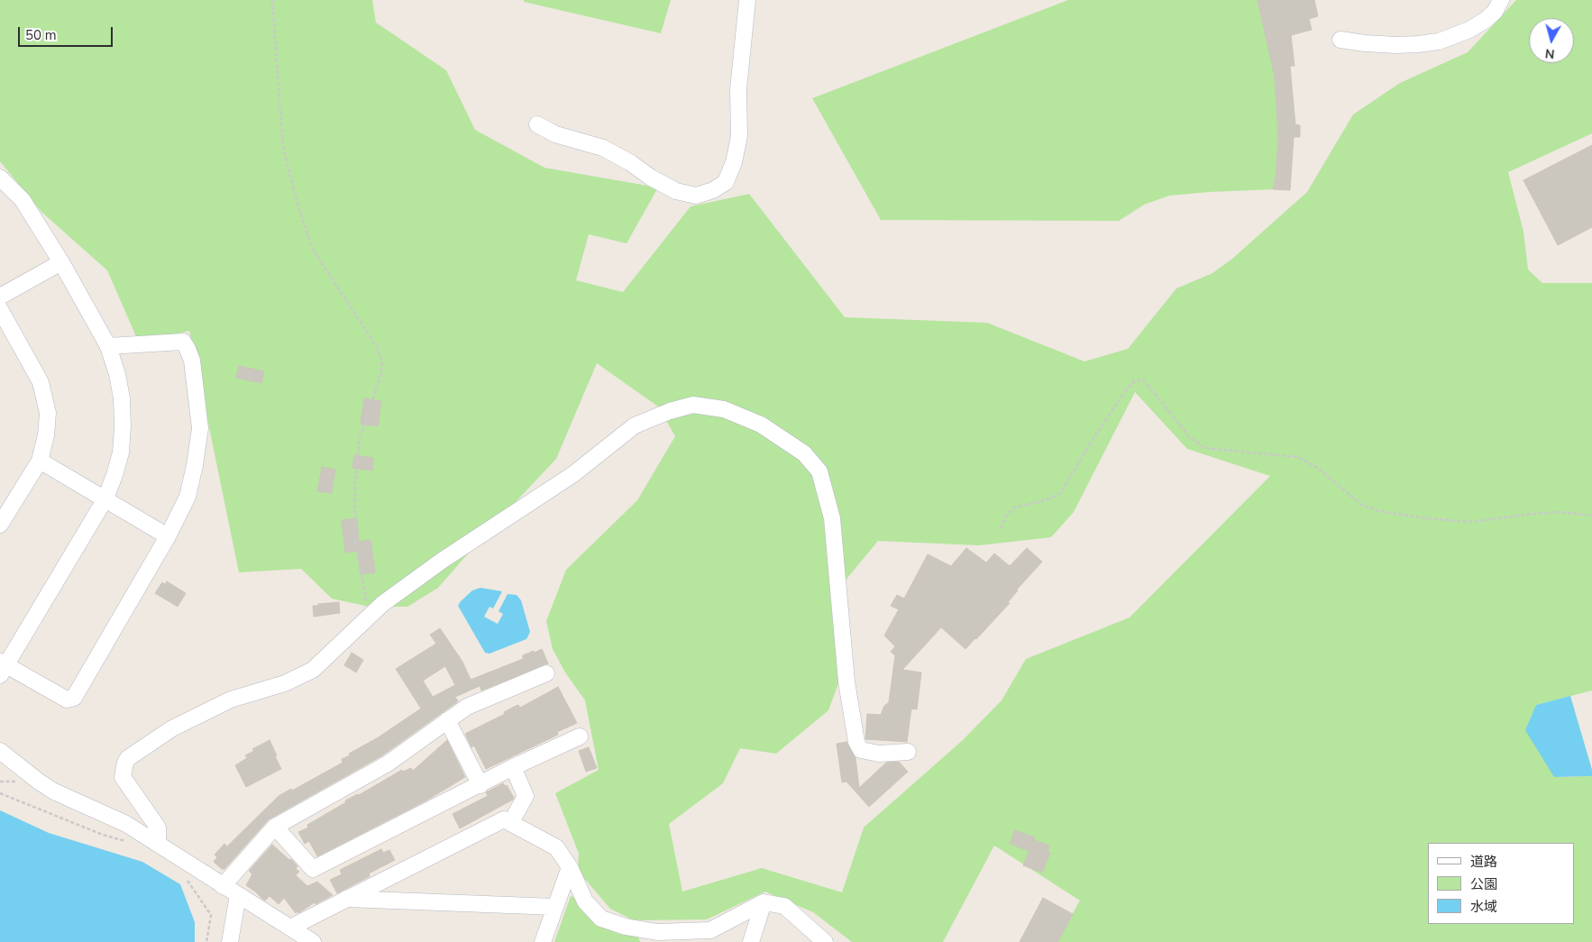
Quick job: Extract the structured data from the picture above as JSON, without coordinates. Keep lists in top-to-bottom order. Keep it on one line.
{"legend":["道路","公園","水域"],"scale_bar":"50 m","north":"bottom"}
